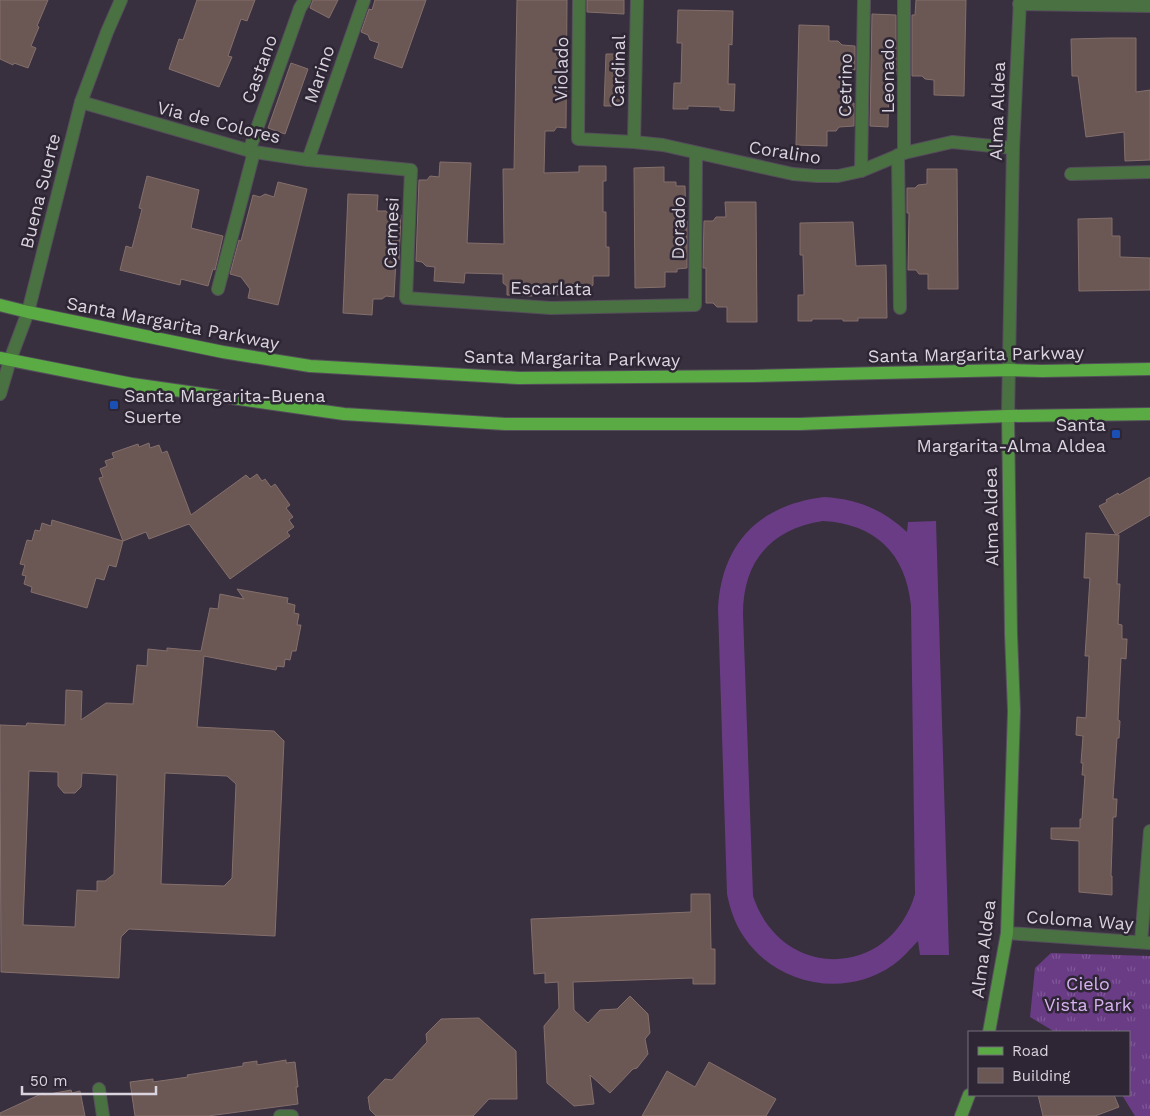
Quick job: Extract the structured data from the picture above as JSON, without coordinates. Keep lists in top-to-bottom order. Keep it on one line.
{"streets":{"main road":["Alma Aldea","Santa Margarita Parkway"],"street":["Castano","Violado","Cardinal","Marino","Leonado","Cetrino","Via de Colores","Coralino","Buena Suerte","Dorado","Carmesi","Escarlata","Coloma Way"]},"crossings":[["Castano","Via de Colores"],["Violado","Coralino"],["Cardinal","Coralino"],["Marino","Via de Colores"],["Leonado","Coralino"],["Cetrino","Coralino"],["Alma Aldea","Coralino"],["Alma Aldea","Santa Margarita Parkway"],["Alma Aldea","Coloma Way"],["Via de Colores","Buena Suerte"],["Via de Colores","Carmesi"],["Coralino","Dorado"],["Buena Suerte","Santa Margarita Parkway"],["Dorado","Escarlata"],["Carmesi","Escarlata"]],"parks":["Cielo Vista Park"],"places":{"transit":["Santa Margarita-Buena Suerte","Santa Margarita-Alma Aldea"]},"legend":["Road","Building"],"scale_bar":"50 m"}
